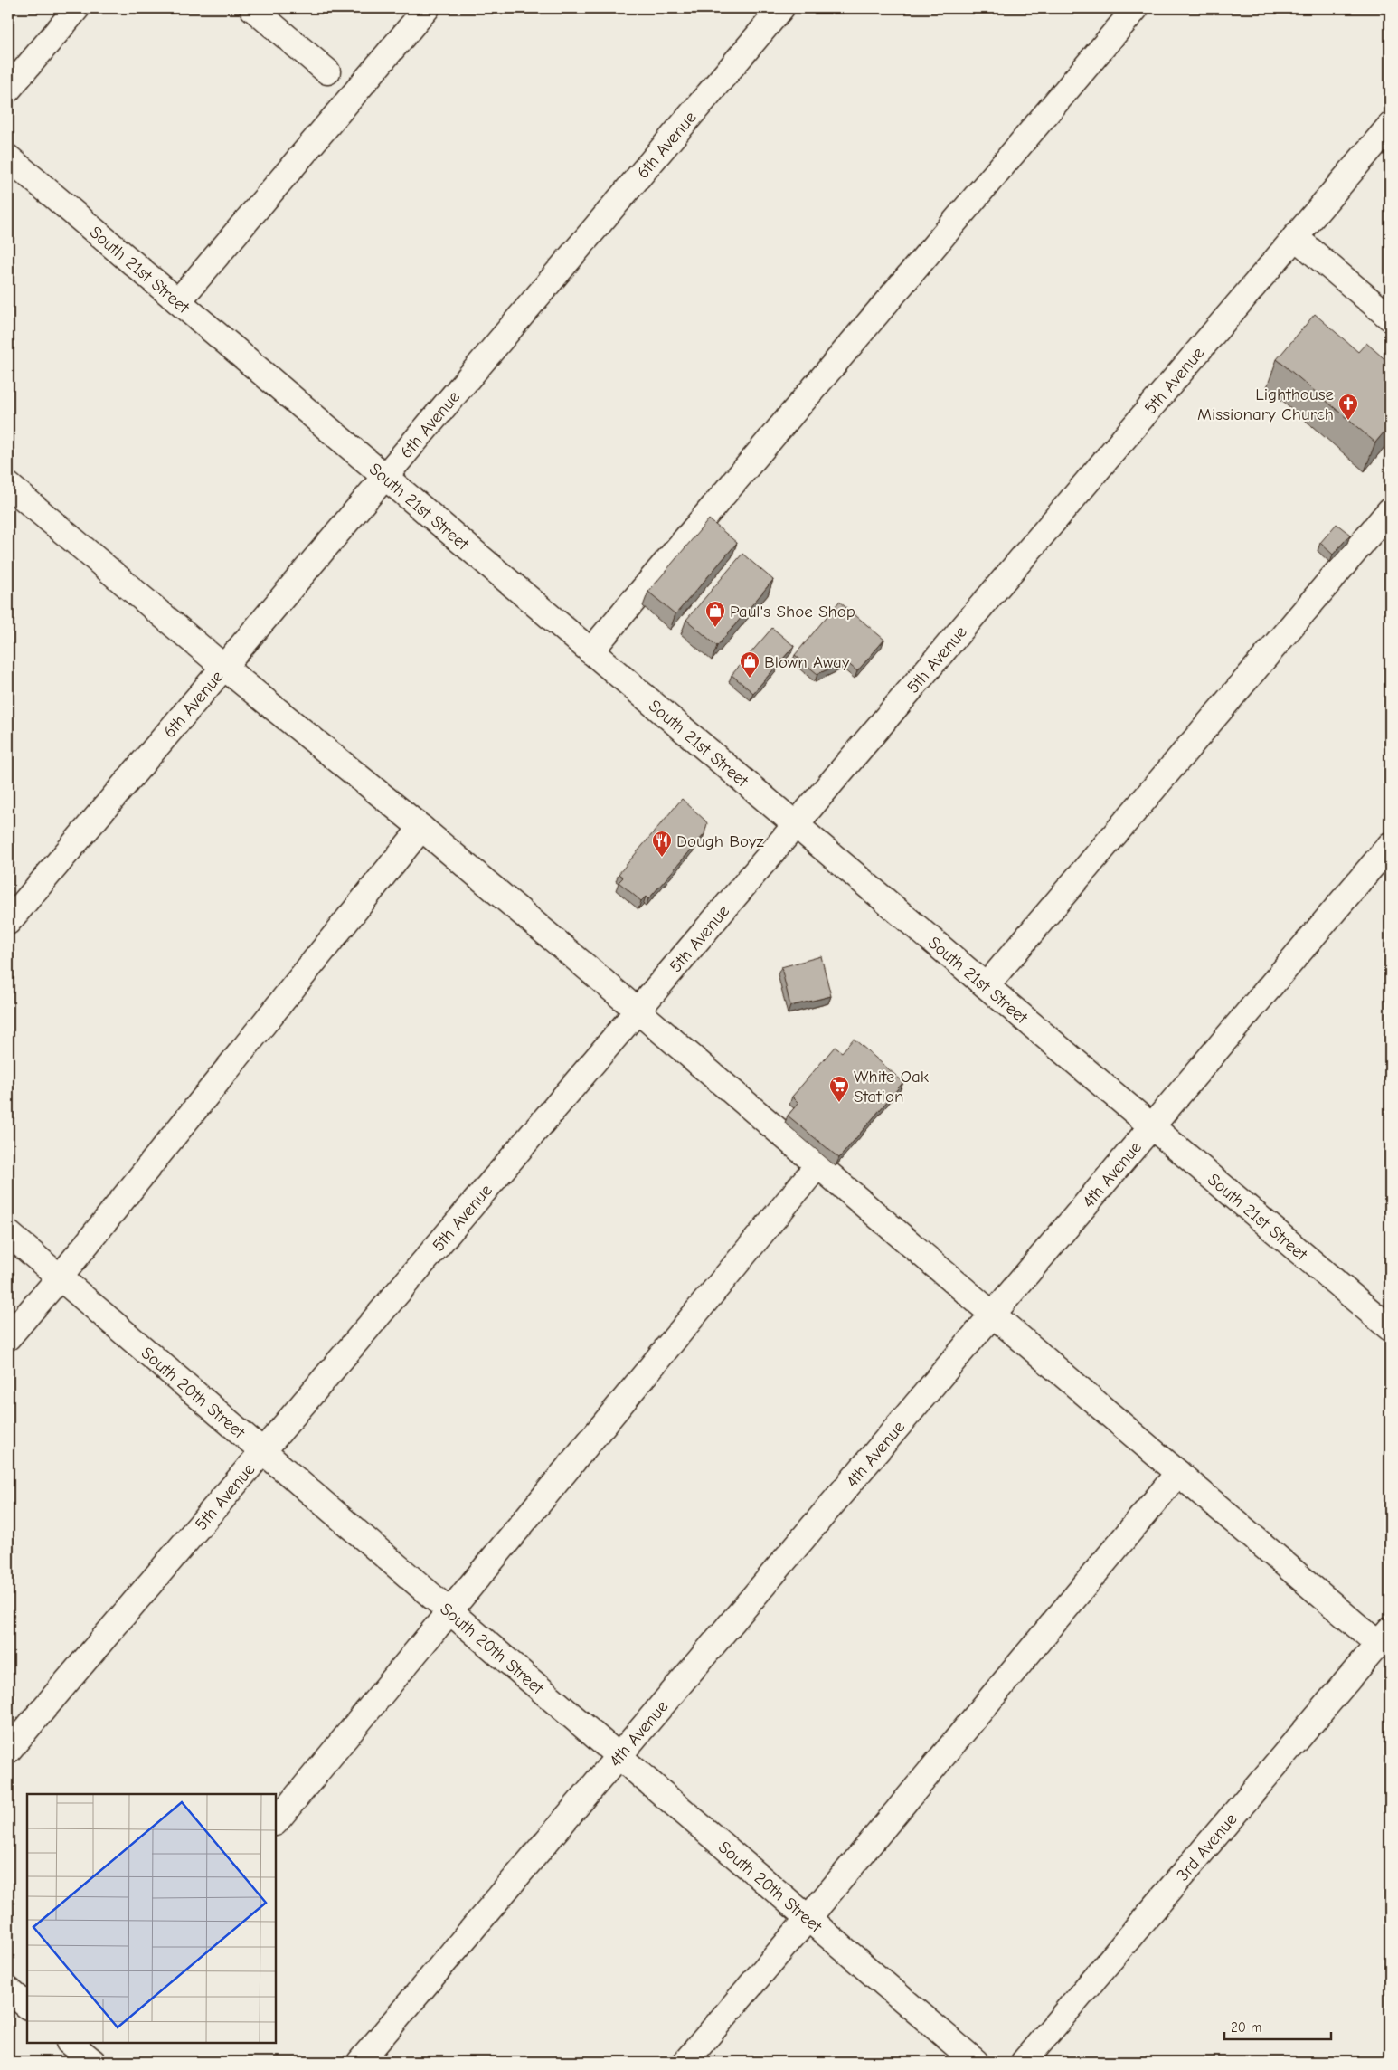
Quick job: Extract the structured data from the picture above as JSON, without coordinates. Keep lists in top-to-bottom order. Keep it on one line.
{"streets":{"street":["6th Avenue","South 21st Street","5th Avenue","4th Avenue","South 20th Street","3rd Avenue"]},"crossings":[["6th Avenue","South 21st Street"],["South 21st Street","5th Avenue"],["South 21st Street","4th Avenue"],["5th Avenue","South 20th Street"],["4th Avenue","South 20th Street"]],"places":{"church":["Lighthouse Missionary Church"],"shop":["Paul's Shoe Shop","Blown Away"],"restaurant":["Dough Boyz"],"supermarket":["White Oak Station"]},"scale_bar":"20 m"}
